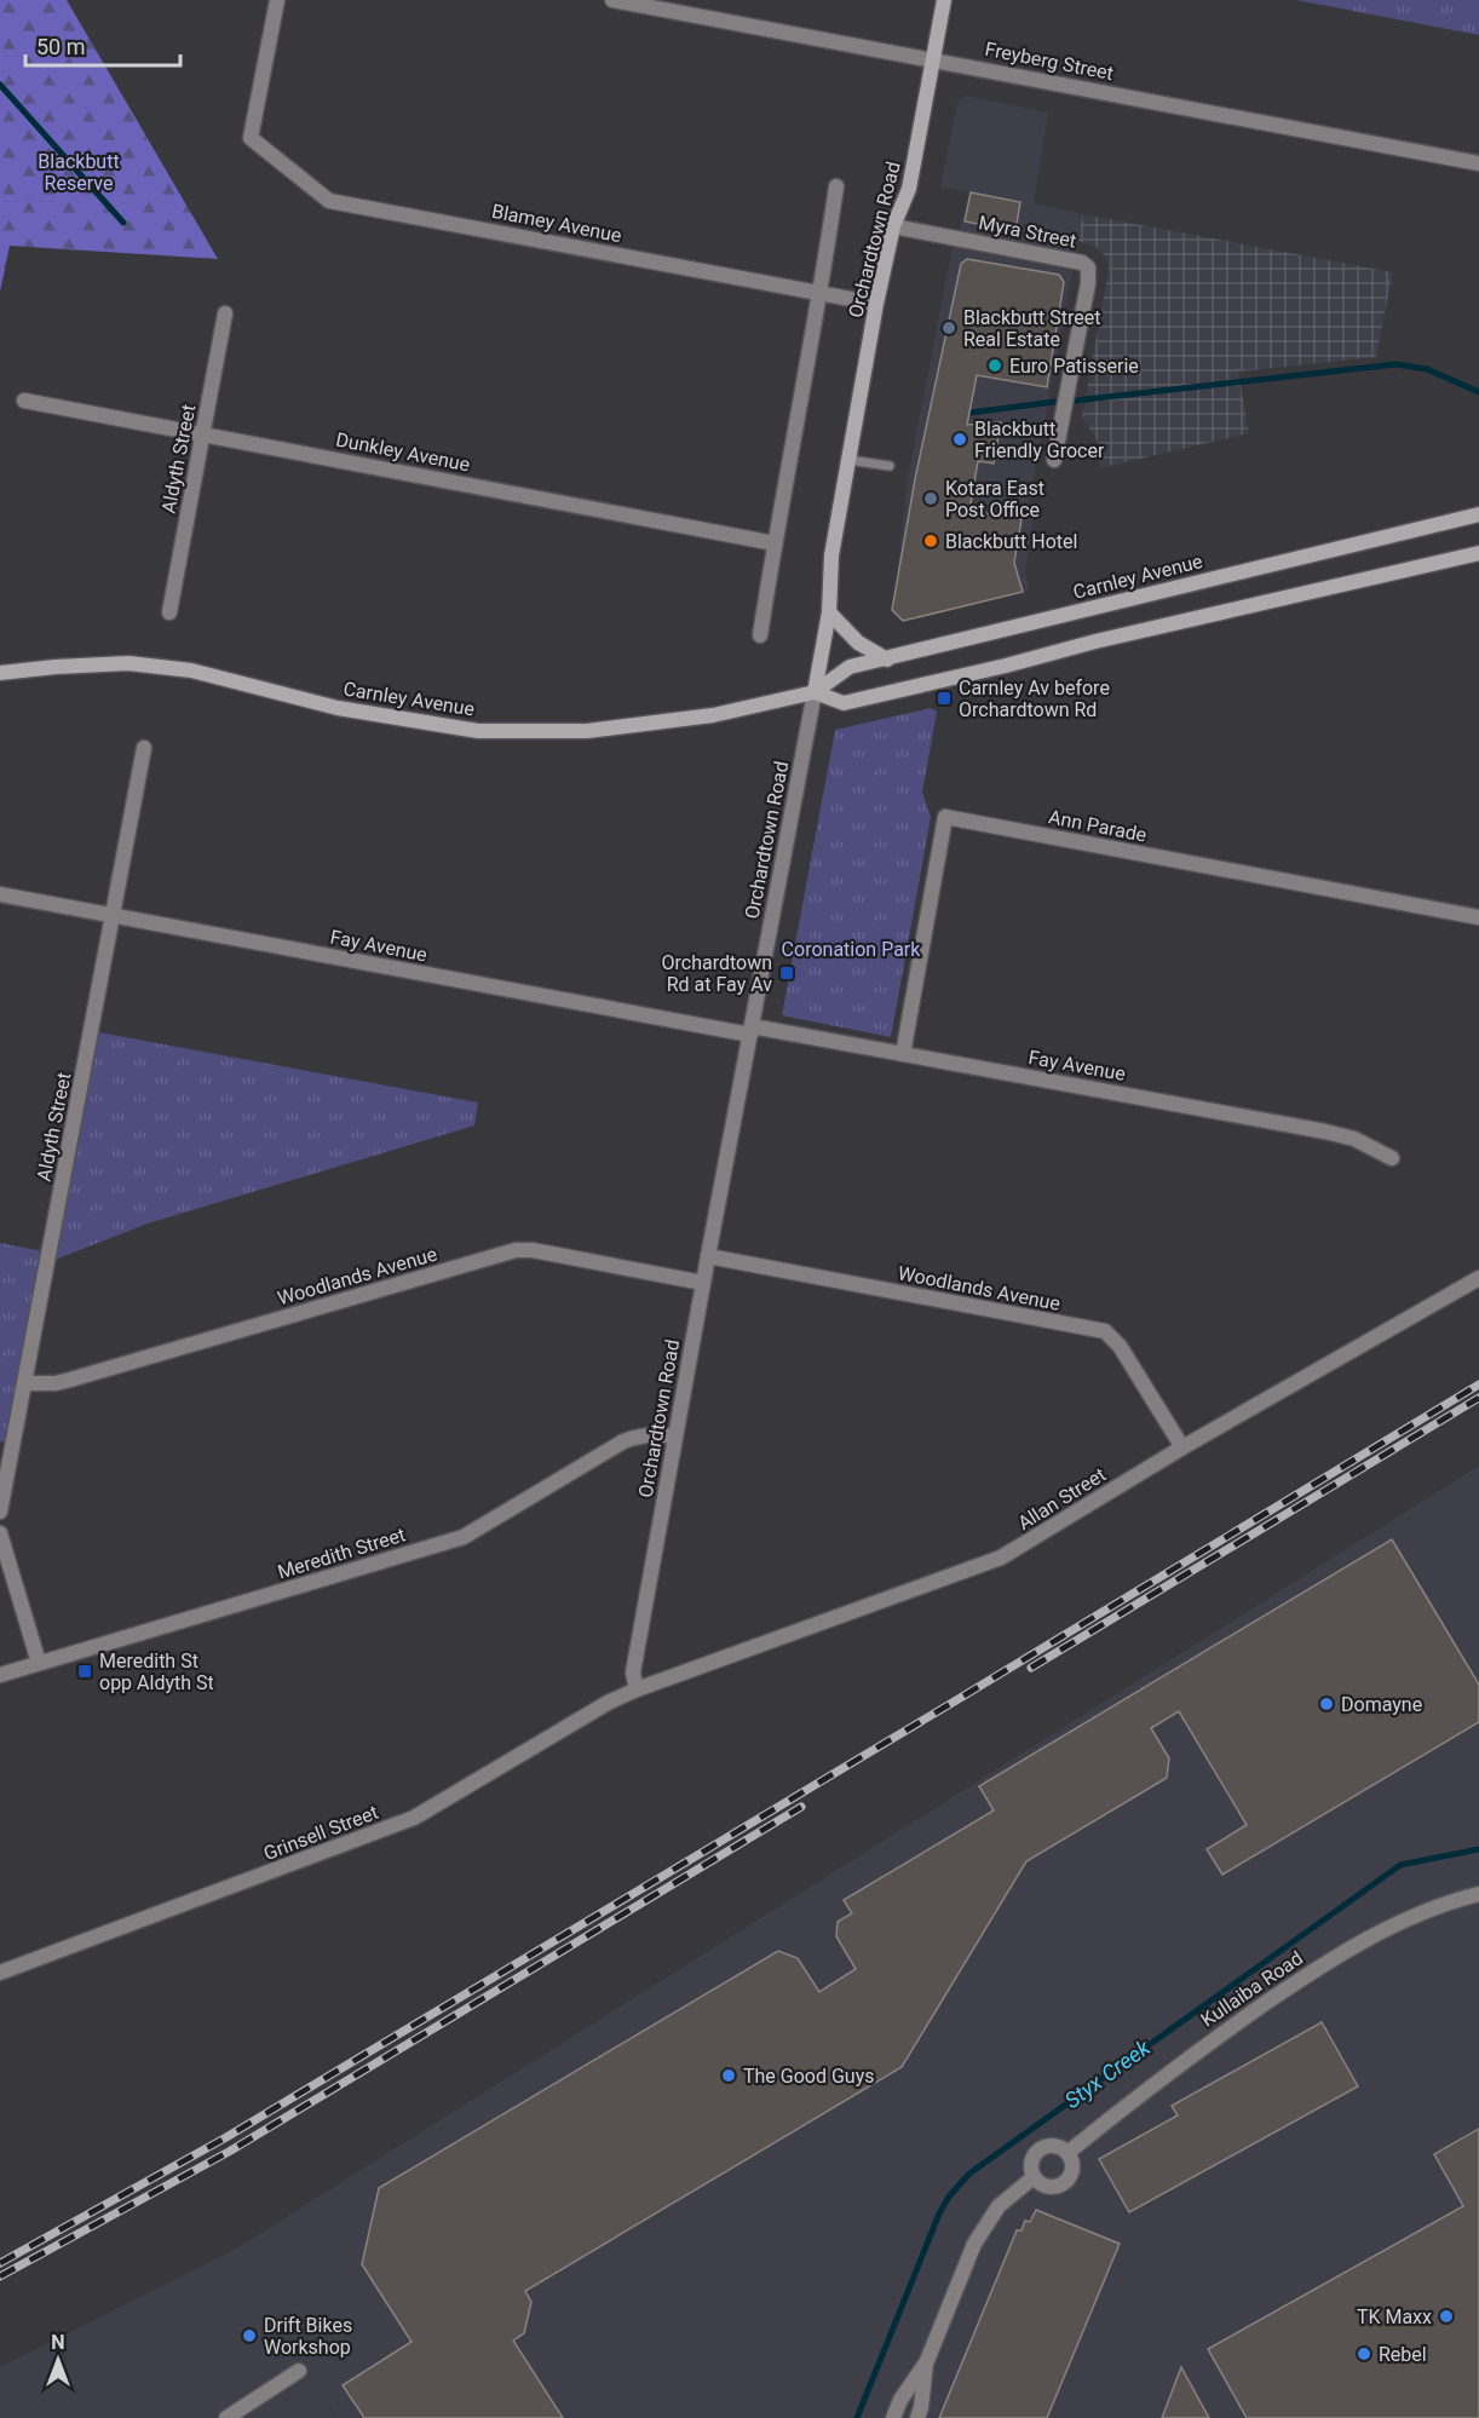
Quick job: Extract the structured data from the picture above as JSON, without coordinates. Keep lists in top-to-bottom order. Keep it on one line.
{"streets":{"main road":["Orchardtown Road","Carnley Avenue"],"street":["Freyberg Street","Blamey Avenue","Myra Street","Dunkley Avenue","Aldyth Street","Ann Parade","Fay Avenue","Woodlands Avenue","Allan Street","Meredith Street","Grinsell Street","Kullaiba Road"]},"crossings":[["Freyberg Street","Orchardtown Road"],["Blamey Avenue","Orchardtown Road"],["Myra Street","Orchardtown Road"],["Orchardtown Road","Dunkley Avenue"],["Orchardtown Road","Carnley Avenue"],["Orchardtown Road","Fay Avenue"],["Orchardtown Road","Woodlands Avenue"],["Orchardtown Road","Allan Street"],["Orchardtown Road","Meredith Street"],["Orchardtown Road","Grinsell Street"],["Dunkley Avenue","Aldyth Street"],["Aldyth Street","Fay Avenue"],["Aldyth Street","Woodlands Avenue"],["Ann Parade","Fay Avenue"],["Woodlands Avenue","Allan Street"],["Allan Street","Grinsell Street"]],"water":["Styx Creek"],"parks":["Blackbutt Reserve","Coronation Park"],"places":{"other":["Blackbutt Street Real Estate","Euro Patisserie","Blackbutt Friendly Grocer","Kotara East Post Office","Blackbutt Hotel","Domayne","The Good Guys","TK Maxx","Drift Bikes Workshop","Rebel"],"transit":["Carnley Av before Orchardtown Rd","Orchardtown Rd at Fay Av","Meredith St opp Aldyth St"]},"scale_bar":"50 m","north":"top"}
